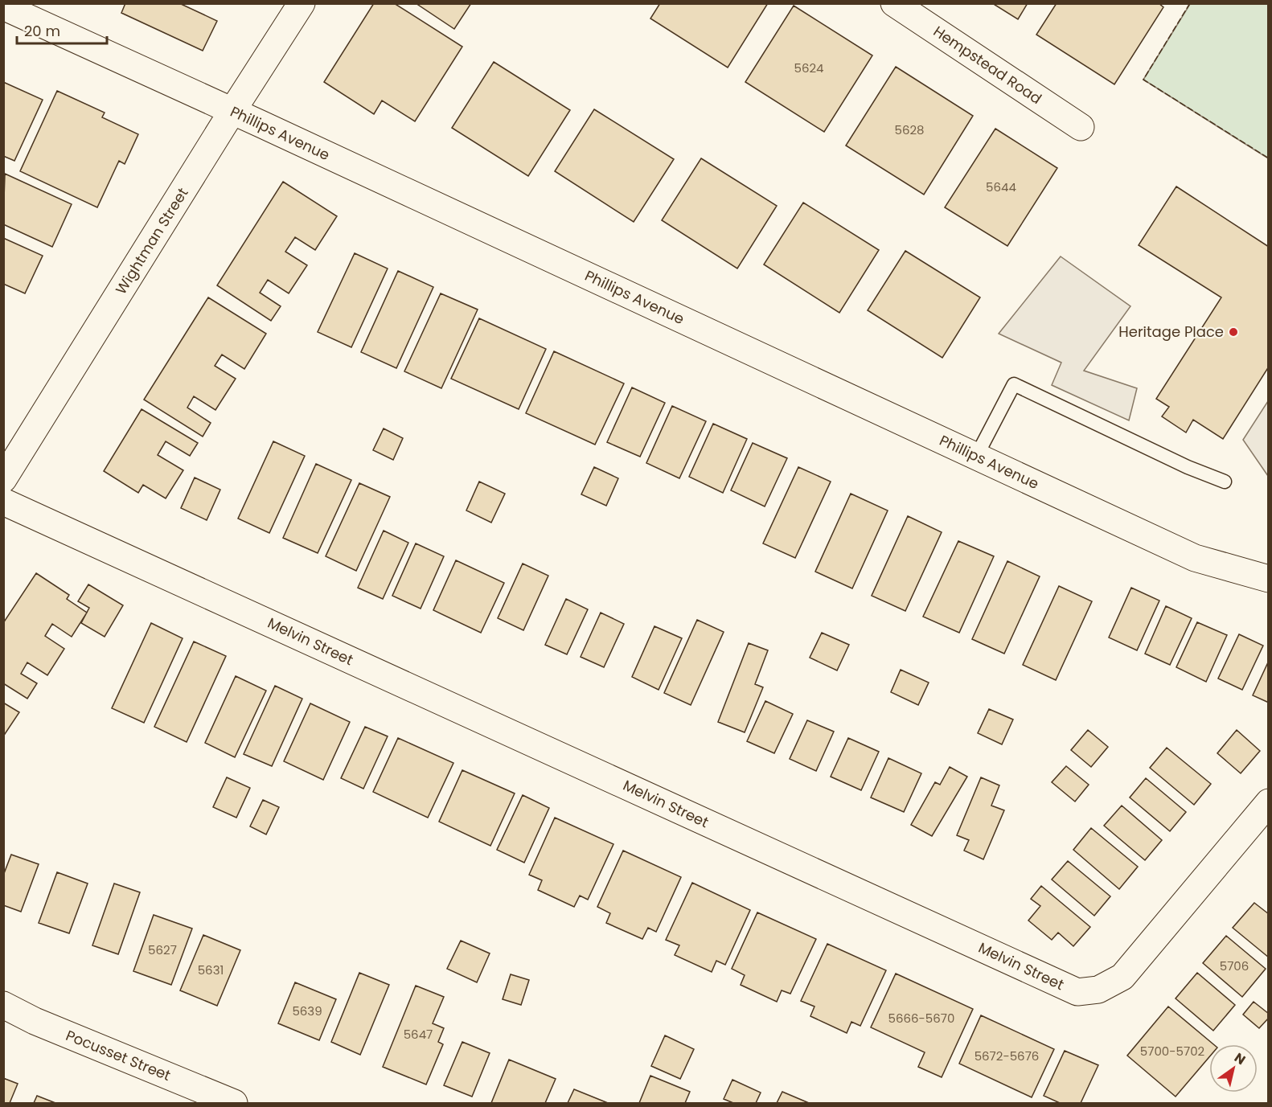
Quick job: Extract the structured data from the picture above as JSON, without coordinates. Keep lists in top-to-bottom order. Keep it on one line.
{"streets":{"street":["Hempstead Road","Phillips Avenue","Wightman Street","Melvin Street","Pocusset Street"]},"crossings":[["Phillips Avenue","Wightman Street"]],"places":["Heritage Place"],"house_numbers":["5624","5628","5644","5627","5706","5631","5639","5666-5670","5647","5700-5702","5672-5676"],"scale_bar":"20 m","north":"top right"}
